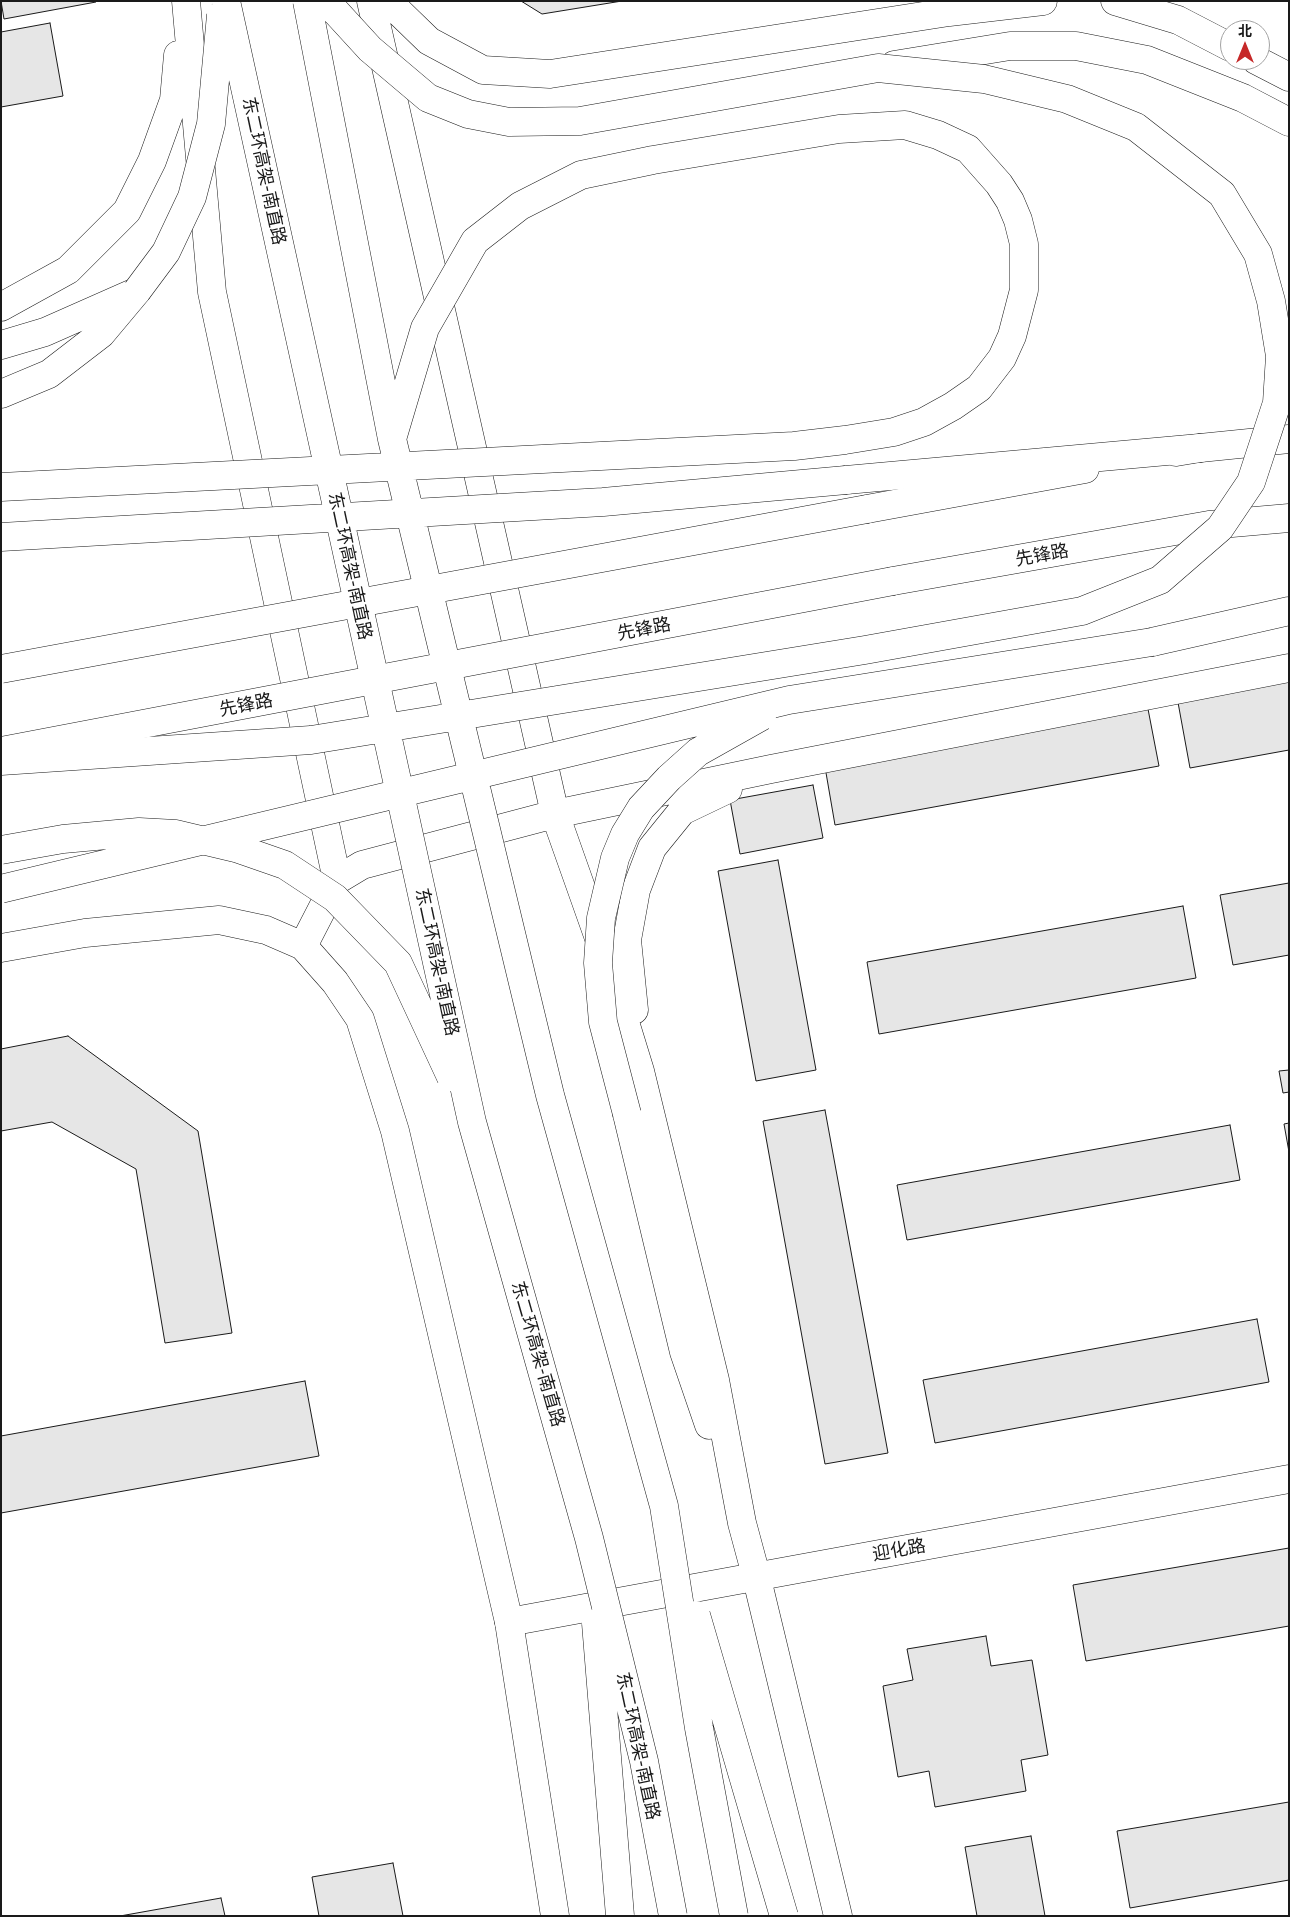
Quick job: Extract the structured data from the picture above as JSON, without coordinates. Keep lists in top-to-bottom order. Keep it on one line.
{"streets":{"main road":["东二环高架-南直路","先锋路","迎化路"]},"north":"top"}
